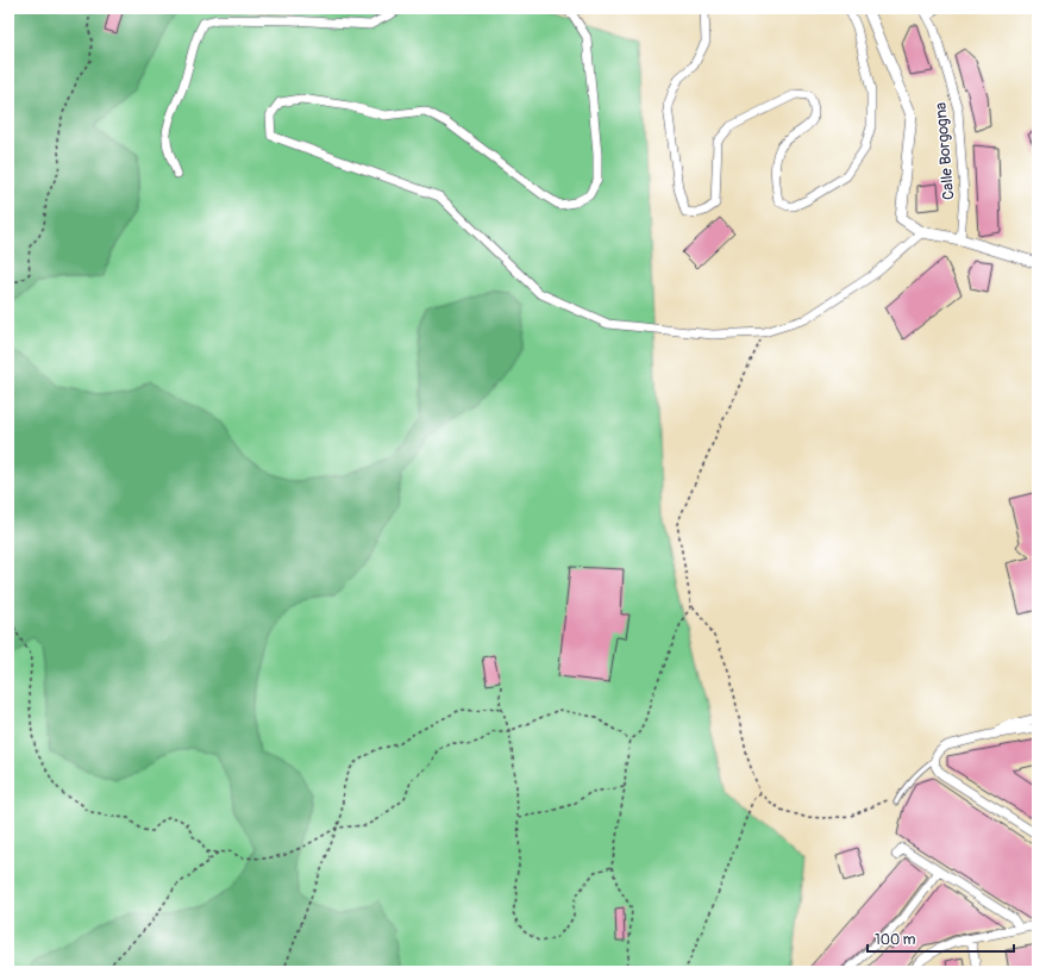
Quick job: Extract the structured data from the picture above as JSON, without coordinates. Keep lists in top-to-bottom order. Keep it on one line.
{"streets":{"street":["Calle Borgogna"]},"scale_bar":"100 m"}
